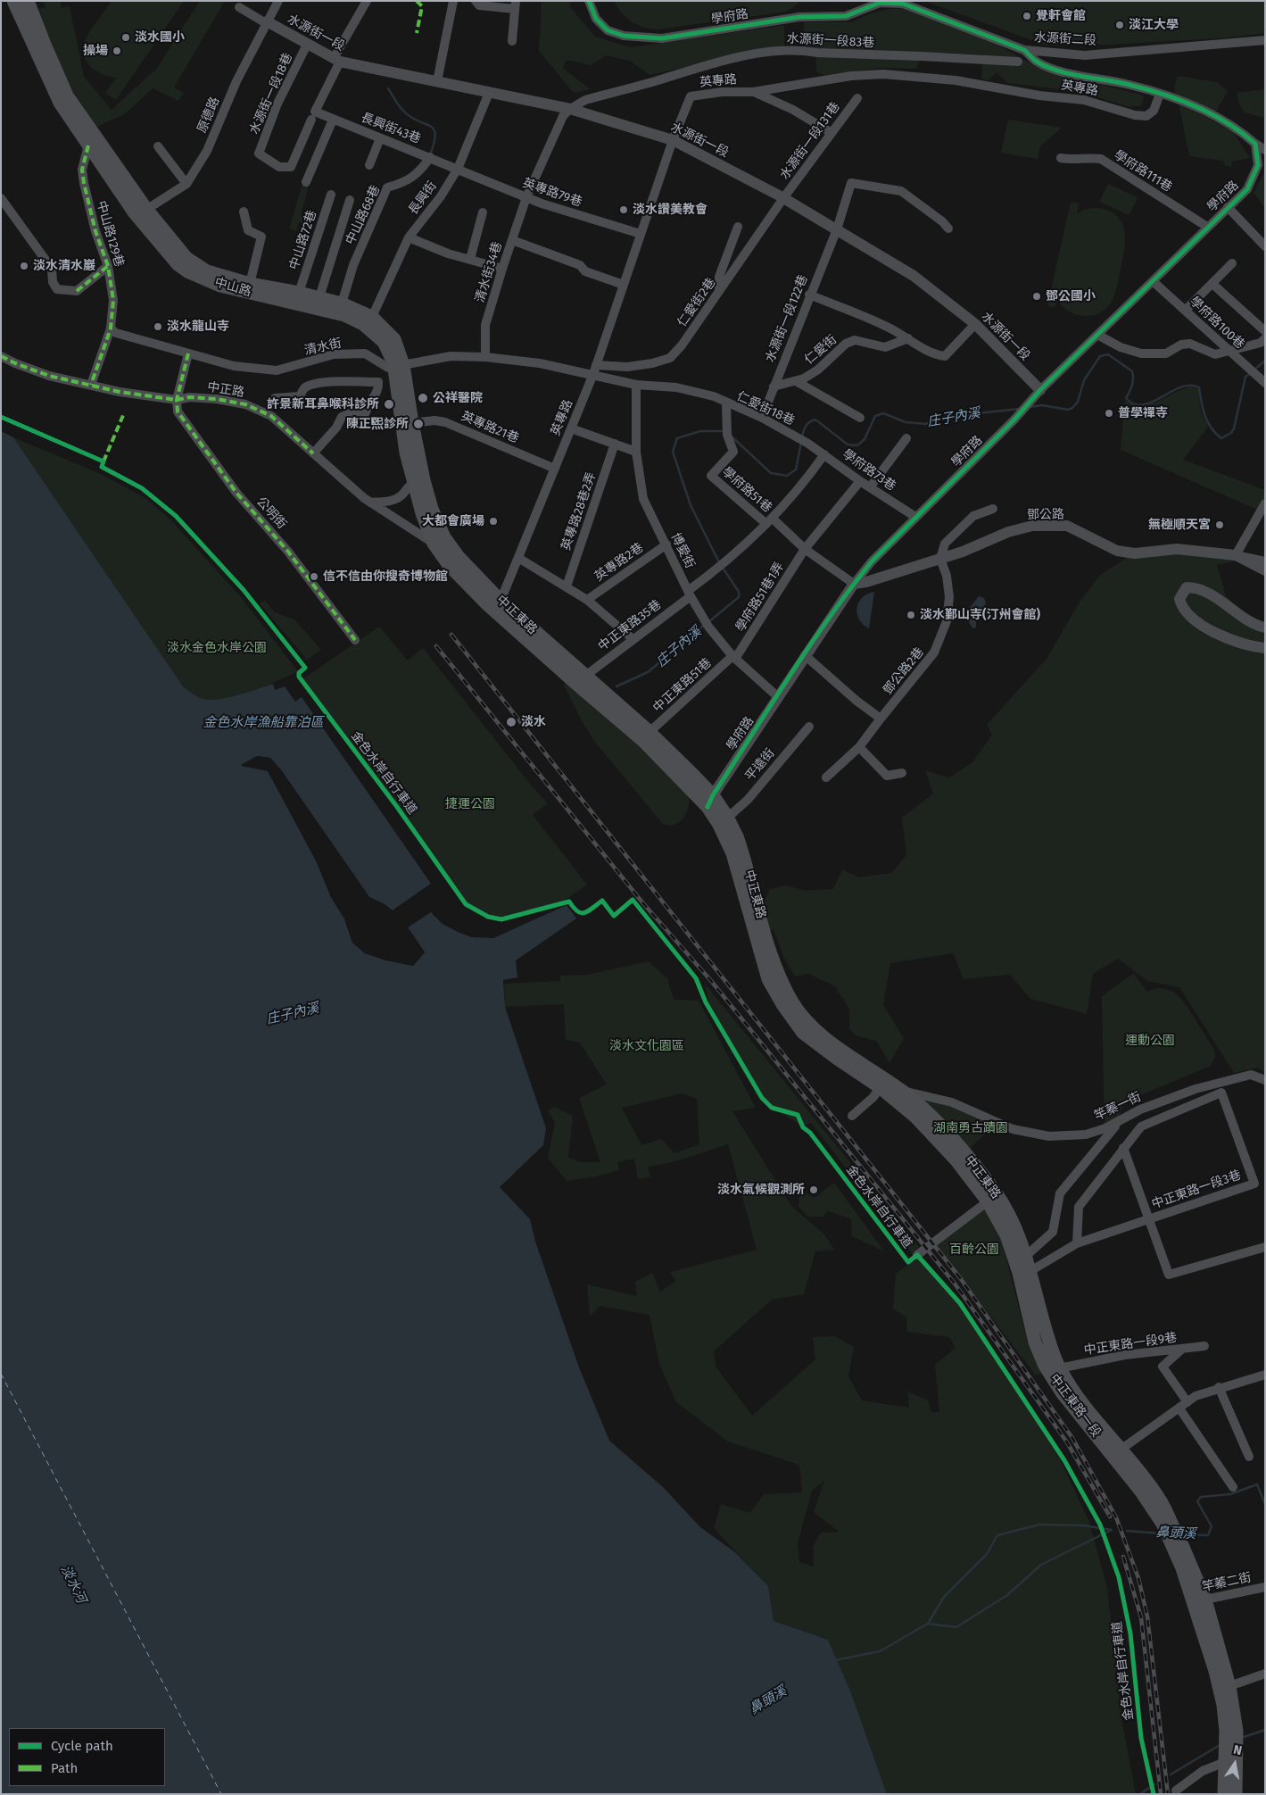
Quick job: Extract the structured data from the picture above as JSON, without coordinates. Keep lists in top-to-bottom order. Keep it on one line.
{"streets":{"main road":["中山路","中正東路","中正東路一段"],"street":["學府路","水源街一段","水源街二段","水源街一段83巷","英專路","水源街一段18巷","原德路","長興街43巷","水源街一段131巷","學府路111巷","英專路79巷","長興街","中山路68巷","中山路129巷","中山路72巷","清水街34巷","仁愛街2巷","水源街一段122巷","學府路100巷","清水街","仁愛街","中正路","仁愛街18巷","英專路21巷","學府路73巷","學府路51巷","英專路28巷2弄","公明街","鄧公路","博愛街","英專路2巷","學府路51巷1弄","中正東路35巷","鄧公路2巷","中正東路51巷","平遠街","竿蓁一街","中正東路一段3巷","中正東路一段9巷","竿蓁二街"],"cycle path":["金色水岸自行車道"]},"crossings":[["學府路","水源街一段"],["學府路","水源街二段"],["學府路","英專路"],["學府路","學府路111巷"],["學府路","學府路100巷"],["學府路","學府路73巷"],["學府路","學府路51巷"],["學府路","鄧公路"],["學府路","博愛街"],["學府路","中正東路"],["水源街一段","水源街一段83巷"],["水源街一段","英專路"],["水源街一段","水源街一段18巷"],["水源街一段","原德路"],["水源街一段","水源街一段131巷"],["水源街一段","長興街"],["水源街一段","清水街34巷"],["水源街一段","仁愛街2巷"],["水源街一段","水源街一段122巷"],["水源街一段83巷","清水街34巷"],["英專路","英專路79巷"],["英專路","仁愛街2巷"],["英專路","英專路21巷"],["英專路","中正東路"],["水源街一段18巷","長興街43巷"],["原德路","中山路"],["長興街43巷","英專路79巷"],["長興街43巷","長興街"],["長興街43巷","中山路68巷"],["水源街一段131巷","仁愛街2巷"],["英專路79巷","長興街"],["英專路79巷","清水街34巷"],["長興街","中山路"],["中山路68巷","中山路"],["中山路129巷","中山路"],["中山路129巷","清水街"],["中山路129巷","中正路"],["中山路72巷","中山路"],["中山路","清水街"],["中山路","中正路"],["中山路","英專路21巷"],["中山路","中正東路"],["水源街一段122巷","仁愛街"],["水源街一段122巷","仁愛街18巷"],["中正路","公明街"],["中正路","中正東路"],["仁愛街18巷","學府路73巷"],["仁愛街18巷","學府路51巷"],["學府路73巷","學府路51巷1弄"],["學府路73巷","中正東路35巷"],["學府路51巷","鄧公路"],["學府路51巷","學府路51巷1弄"],["學府路51巷","中正東路35巷"],["鄧公路","鄧公路2巷"],["博愛街","英專路2巷"],["博愛街","學府路51巷1弄"],["博愛街","中正東路35巷"],["博愛街","中正東路51巷"],["學府路51巷1弄","中正東路51巷"],["中正東路","中正東路35巷"],["中正東路","中正東路51巷"],["中正東路","平遠街"],["中正東路","竿蓁一街"],["中正東路","中正東路一段3巷"],["中正東路","中正東路一段"],["中正東路一段3巷","中正東路一段"],["中正東路一段9巷","中正東路一段"]],"water":["庄子內溪","金色水岸漁船靠泊區","鼻頭溪","淡水河"],"parks":["淡水金色水岸公園","捷運公園","運動公園","淡水文化園區","湖南勇古蹟園","百齡公園"],"places":["覺軒會館","淡江大學","淡水國小","操場","淡水讚美教會","淡水清水巖","鄧公國小","淡水龍山寺","公祥醫院","許景新耳鼻喉科診所","普學禪寺","陳正煕診所","大都會廣場","無極順天宮","信不信由你搜奇博物館","淡水鄞山寺(汀州會館)","淡水","淡水氣候觀測所"],"legend":["Cycle path","Path"],"north":"top"}
